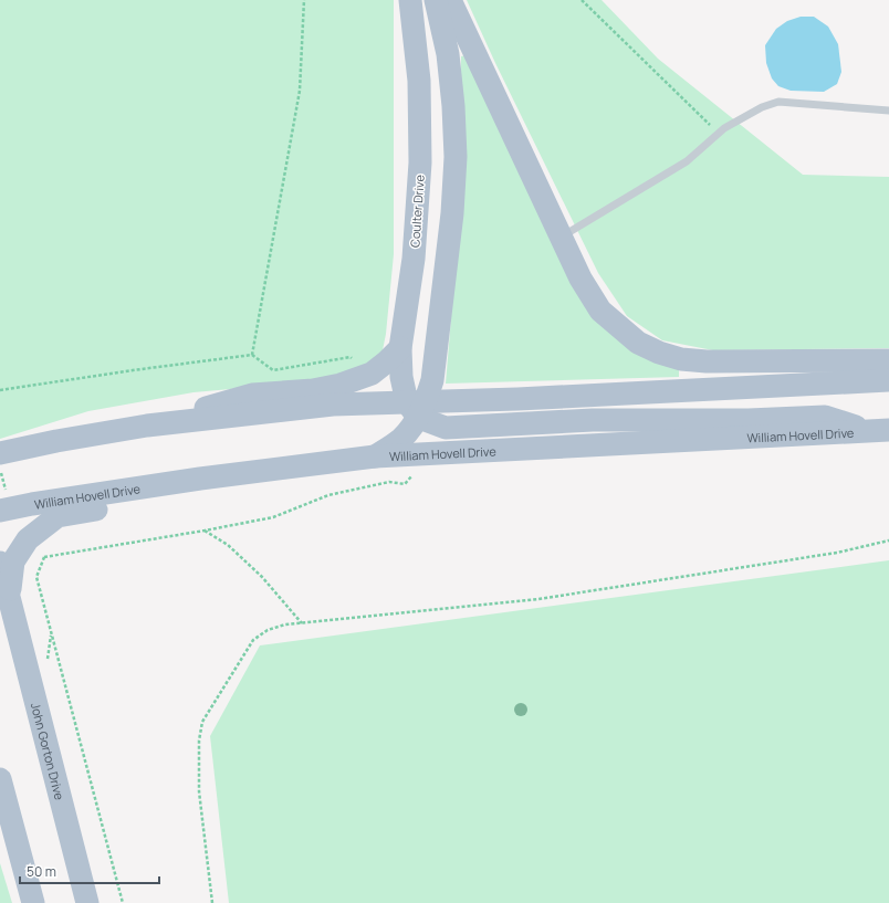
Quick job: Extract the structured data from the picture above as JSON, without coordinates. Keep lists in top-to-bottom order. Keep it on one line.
{"streets":{"main road":["Coulter Drive","William Hovell Drive","John Gorton Drive"]},"scale_bar":"50 m"}
